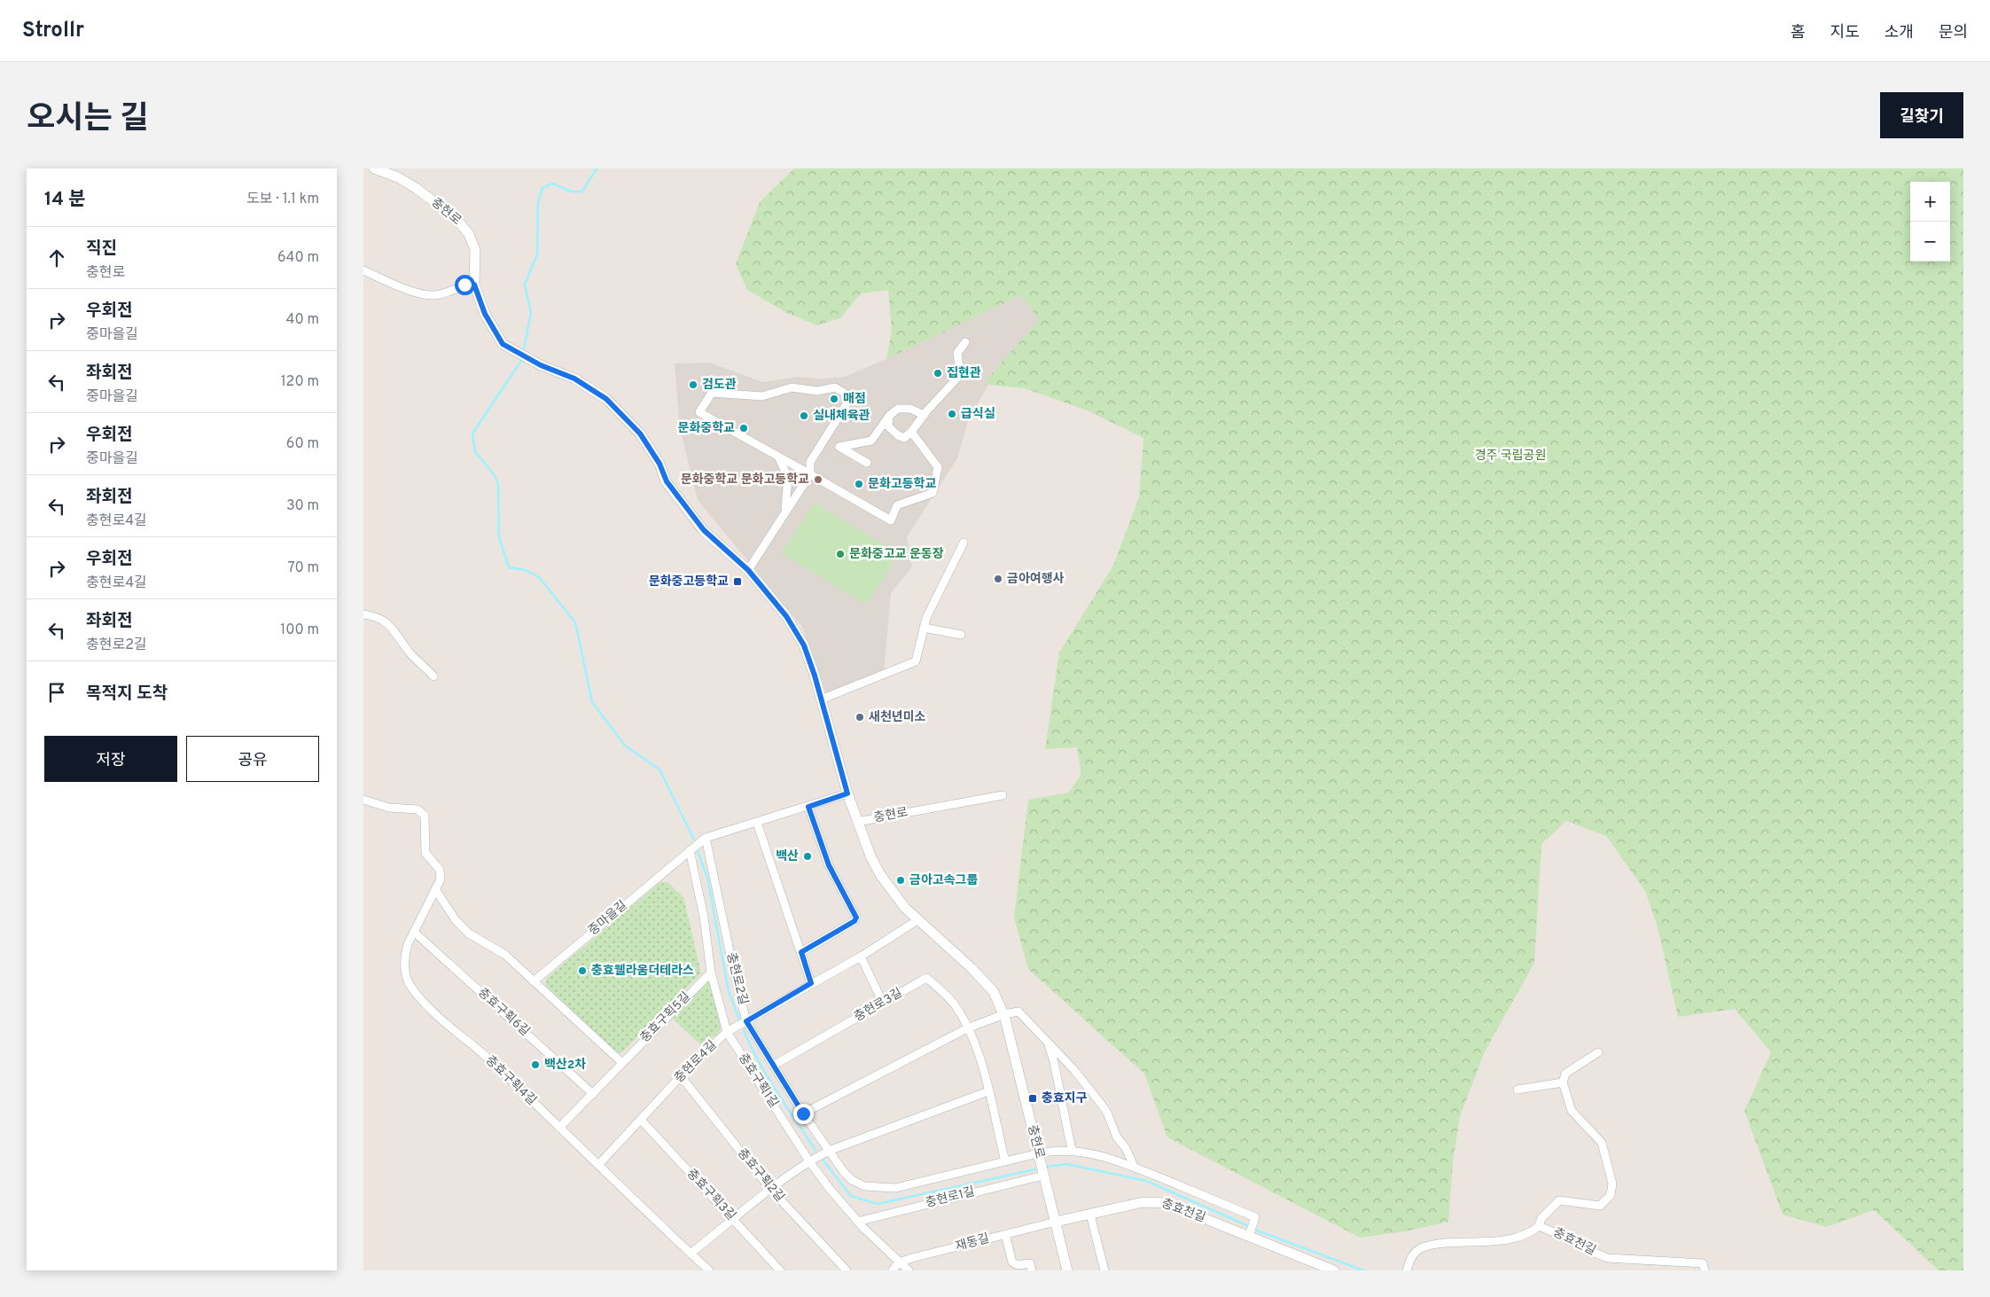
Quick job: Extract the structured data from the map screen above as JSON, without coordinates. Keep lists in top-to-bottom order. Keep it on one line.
{"streets":{"street":["충현로","중마을길","충현로2길","충현로3길","충효구획6길","충효구획5길","충현로4길","충효구획4길","충효구획1길","충효구획2길","충효구획3길","충현로1길","충효천길","재동길"]},"crossings":[["충현로","중마을길"],["충현로","충현로2길"],["충현로","충현로4길"],["충현로","충현로1길"],["충현로","충효천길"],["충현로","재동길"],["중마을길","충현로2길"],["중마을길","충효구획1길"],["충현로2길","충현로3길"],["충현로2길","충현로4길"],["충현로2길","충효천길"],["충효구획6길","충효구획5길"],["충효구획6길","충효구획4길"],["충효구획5길","충효구획4길"],["충효구획5길","충효구획1길"],["충현로4길","충효구획4길"],["충현로4길","충효구획1길"],["충현로4길","충효구획2길"],["충현로4길","충효구획3길"],["충효구획1길","충현로1길"],["충효구획1길","재동길"],["충효천길","재동길"]],"parks":["경주 국립공원"],"places":{"other":["집현관","검도관","매점","급식실","실내체육관","문화중학교","문화중학교 문화고등학교","문화고등학교","문화중고교 운동장","금아여행사","새천년미소","백산","금아고속그룹","충효웰라움더테라스","백산2차"],"transit":["문화중고등학교","충효지구"]},"page":{"header":"Strollr","nav":["홈","지도","소개","문의"],"title":"오시는 길","buttons":["길찾기",["저장","공유"]],"heading":["14 분","도보 · 1.1 km"],"map_buttons":["+","−"],"list":[["직진","충현로","640 m"],["우회전","중마을길","40 m"],["좌회전","중마을길","120 m"],["우회전","중마을길","60 m"],["좌회전","충현로4길","30 m"],["우회전","충현로4길","70 m"],["좌회전","충현로2길","100 m"],"목적지 도착"]}}
